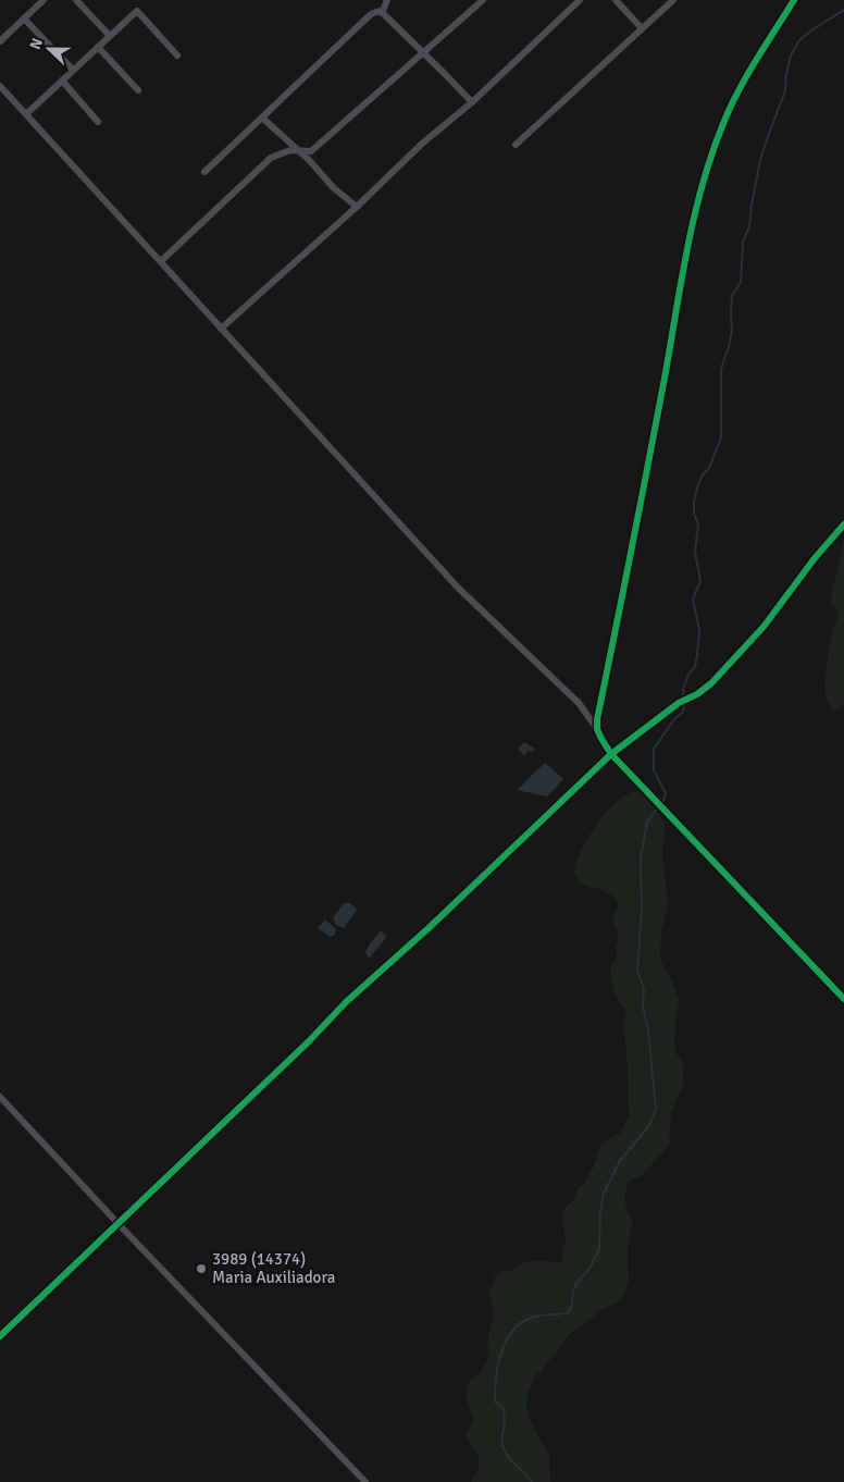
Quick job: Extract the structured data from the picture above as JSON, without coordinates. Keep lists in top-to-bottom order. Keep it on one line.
{"places":["3989 (14374) Maria Auxiliadora"],"north":"left"}
